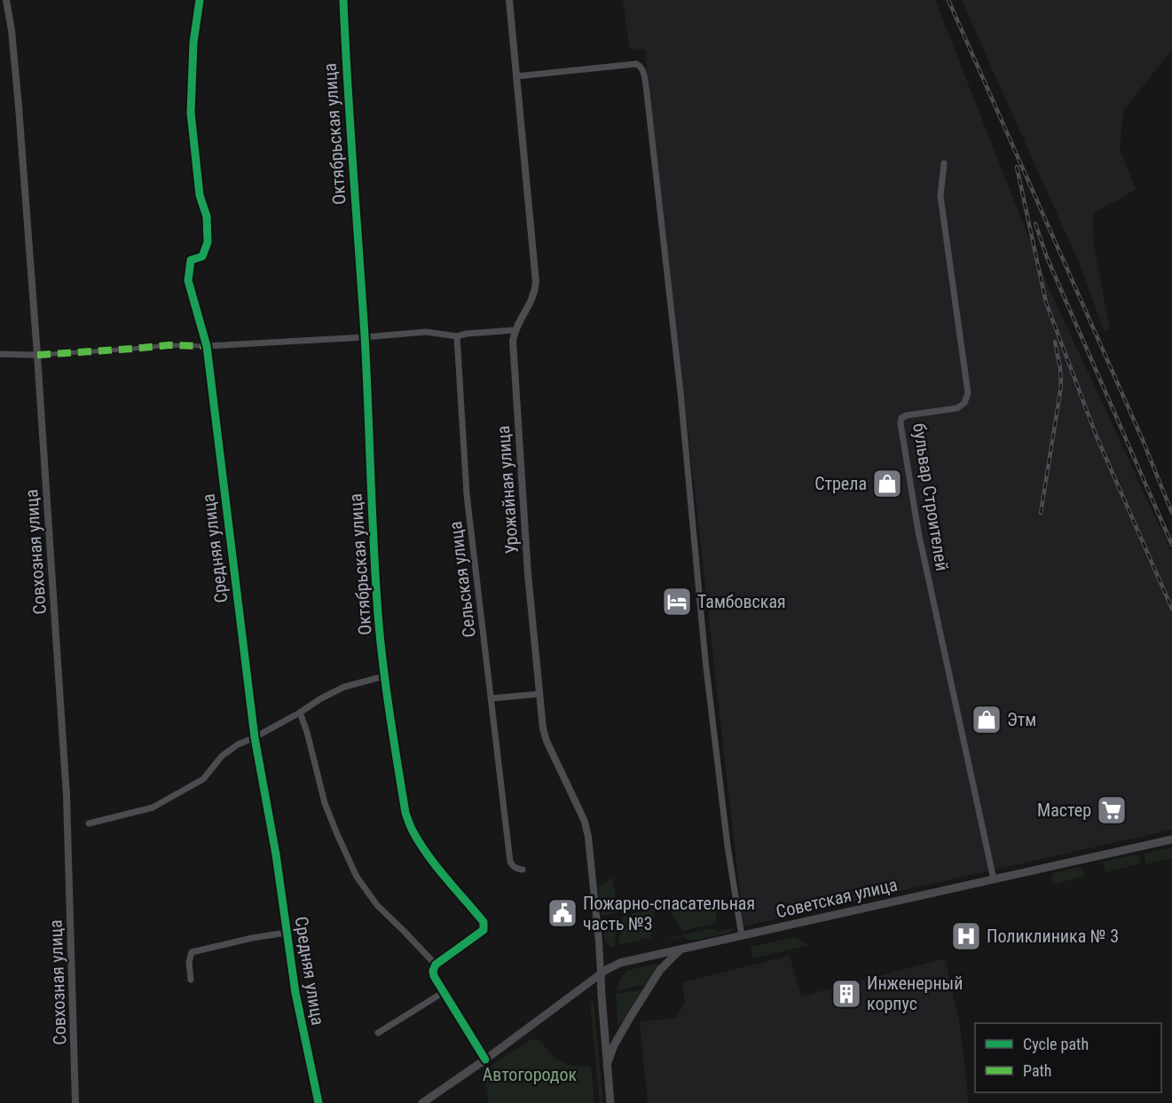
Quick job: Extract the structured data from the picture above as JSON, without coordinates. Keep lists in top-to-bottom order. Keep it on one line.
{"streets":{"main road":["Советская улица"],"street":["Октябрьская улица","Урожайная улица","бульвар Строителей","Средняя улица","Совхозная улица","Сельская улица"]},"crossings":[["Урожайная улица","Советская улица"],["бульвар Строителей","Советская улица"]],"parks":["Автогородок"],"places":{"shop":["Стрела","Этм"],"hotel":["Тамбовская"],"supermarket":["Мастер"],"public building":["Пожарно-спасательная часть №3"],"hospital":["Поликлиника № 3"],"building":["Инженерный корпус"]},"legend":["Cycle path","Path"]}
